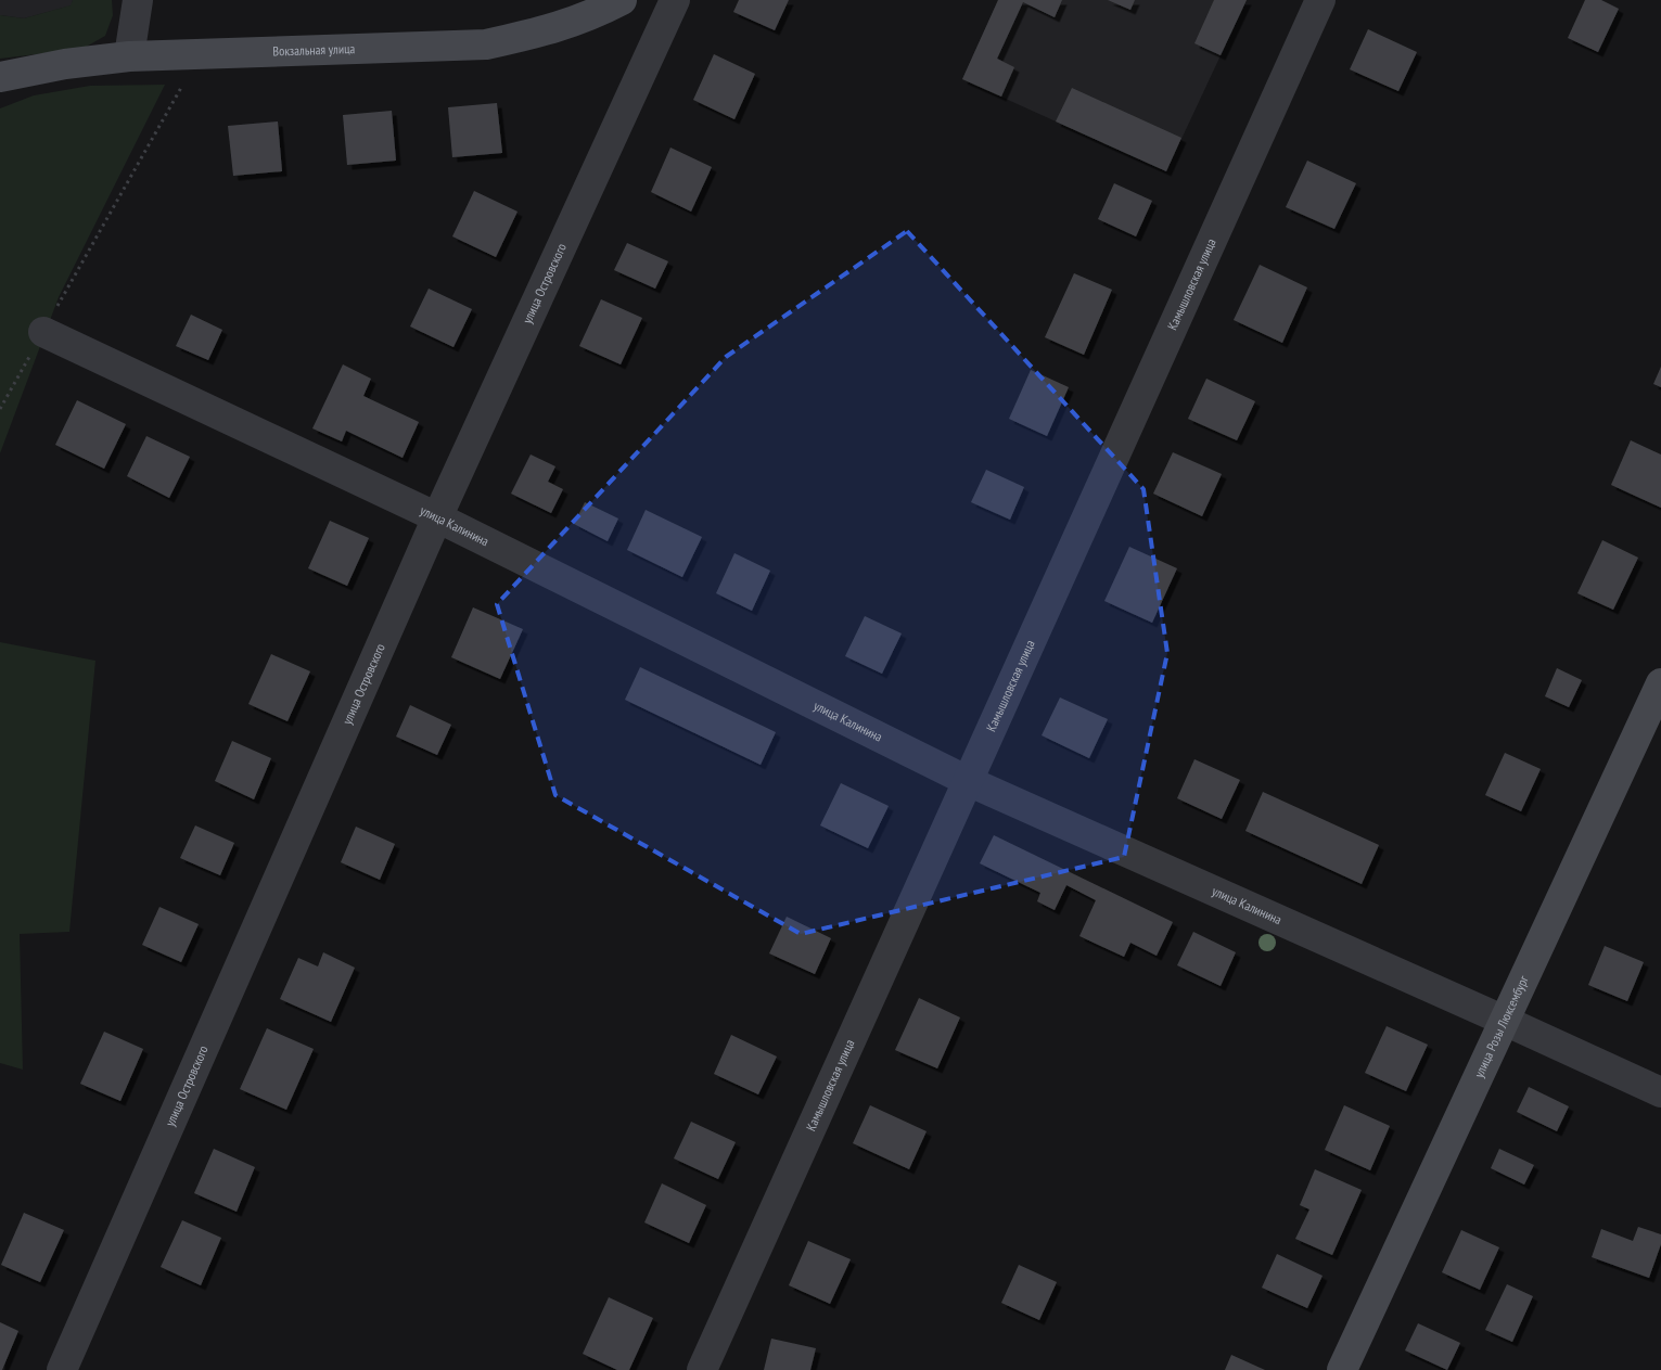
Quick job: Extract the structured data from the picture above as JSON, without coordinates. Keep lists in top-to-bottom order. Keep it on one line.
{"streets":{"street":["Вокзальная улица","улица Островского","Камышловская улица","улица Калинина","улица Розы Люксембург"]},"crossings":[["улица Островского","улица Калинина"],["Камышловская улица","улица Калинина"],["улица Калинина","улица Розы Люксембург"]]}
